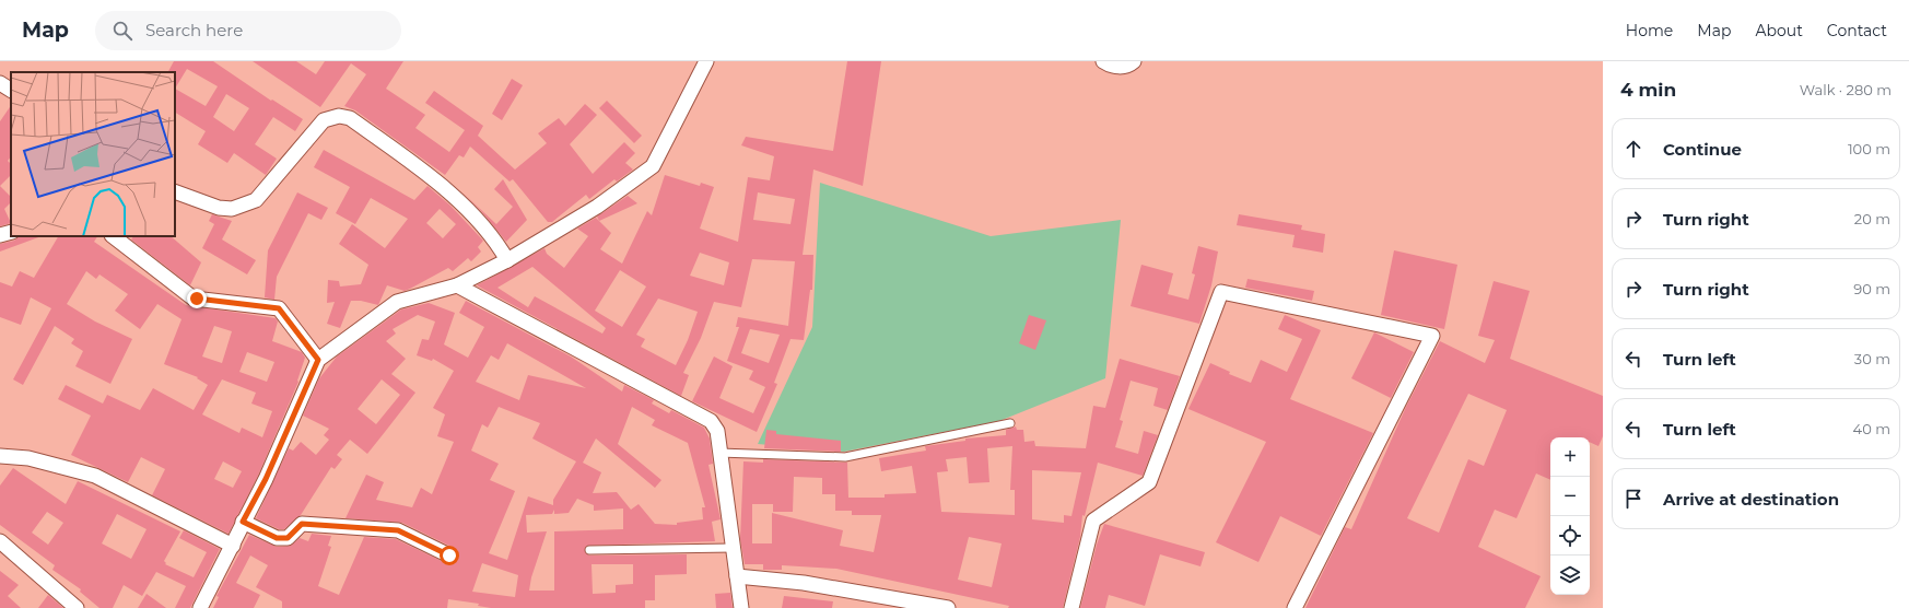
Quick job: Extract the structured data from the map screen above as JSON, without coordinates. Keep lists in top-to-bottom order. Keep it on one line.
{"page":{"header":"Map","search":"Search here","nav":["Home","Map","About","Contact"],"heading":["4 min","Walk · 280 m"],"list":[["Continue","100 m"],["Turn right","20 m"],["Turn right","90 m"],["Turn left","30 m"],["Turn left","40 m"],"Arrive at destination"],"map_buttons":["+","−"]}}
